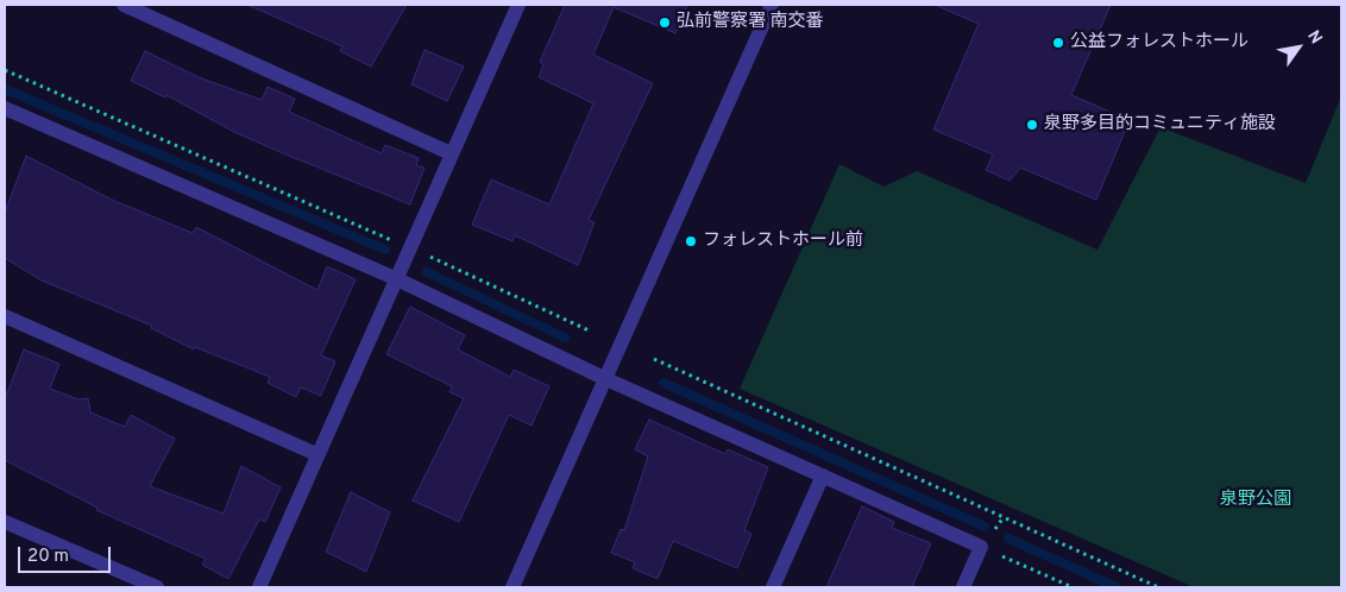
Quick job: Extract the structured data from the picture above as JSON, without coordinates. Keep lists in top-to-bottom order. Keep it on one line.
{"parks":["泉野公園"],"places":["弘前警察署 南交番","公益フォレストホール","泉野多目的コミュニティ施設","フォレストホール前"],"scale_bar":"20 m","north":"top right"}
